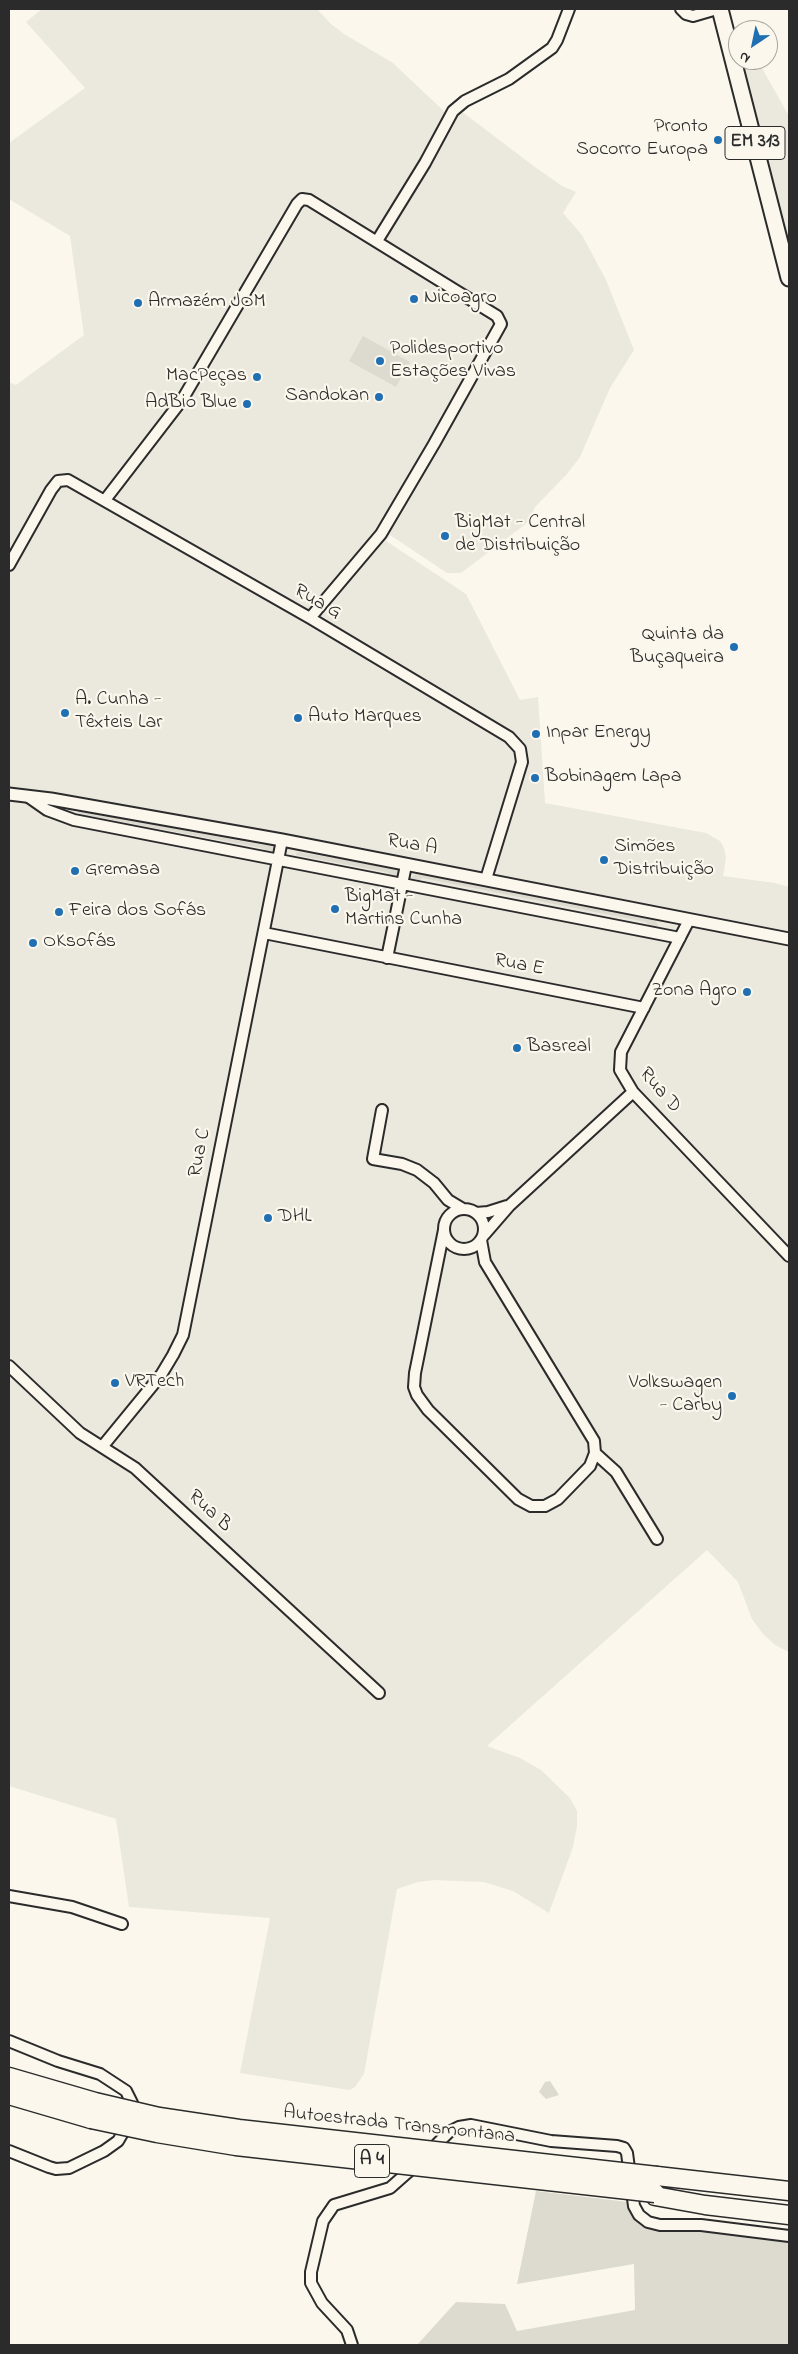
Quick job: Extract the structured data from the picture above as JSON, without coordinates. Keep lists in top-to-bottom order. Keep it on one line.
{"streets":{"highway":["Autoestrada Transmontana","A 4"],"main road":["EM 313"],"street":["Rua G","Rua A","Rua E","Rua D","Rua C","Rua B"]},"crossings":[["Rua G","Rua A"],["Rua A","Rua D"],["Rua A","Rua C"],["Rua E","Rua D"],["Rua E","Rua C"],["Rua C","Rua B"]],"places":["Pronto Socorro Europa","Nicoagro","Armazém JOM","Polidesportivo Estações Vivas","MacPeças","Sandokan","AdBio Blue","BigMat - Central de Distribuição","Quinta da Buçaqueira","A. Cunha - Têxteis Lar","Auto Marques","Inpar Energy","Bobinagem Lapa","Simões Distribuição","Gremasa","BigMat - Martins Cunha","Feira dos Sofás","OKsofás","Zona Agro","Basreal","DHL","VRTech","Volkswagen - Carby"],"north":"bottom left"}
